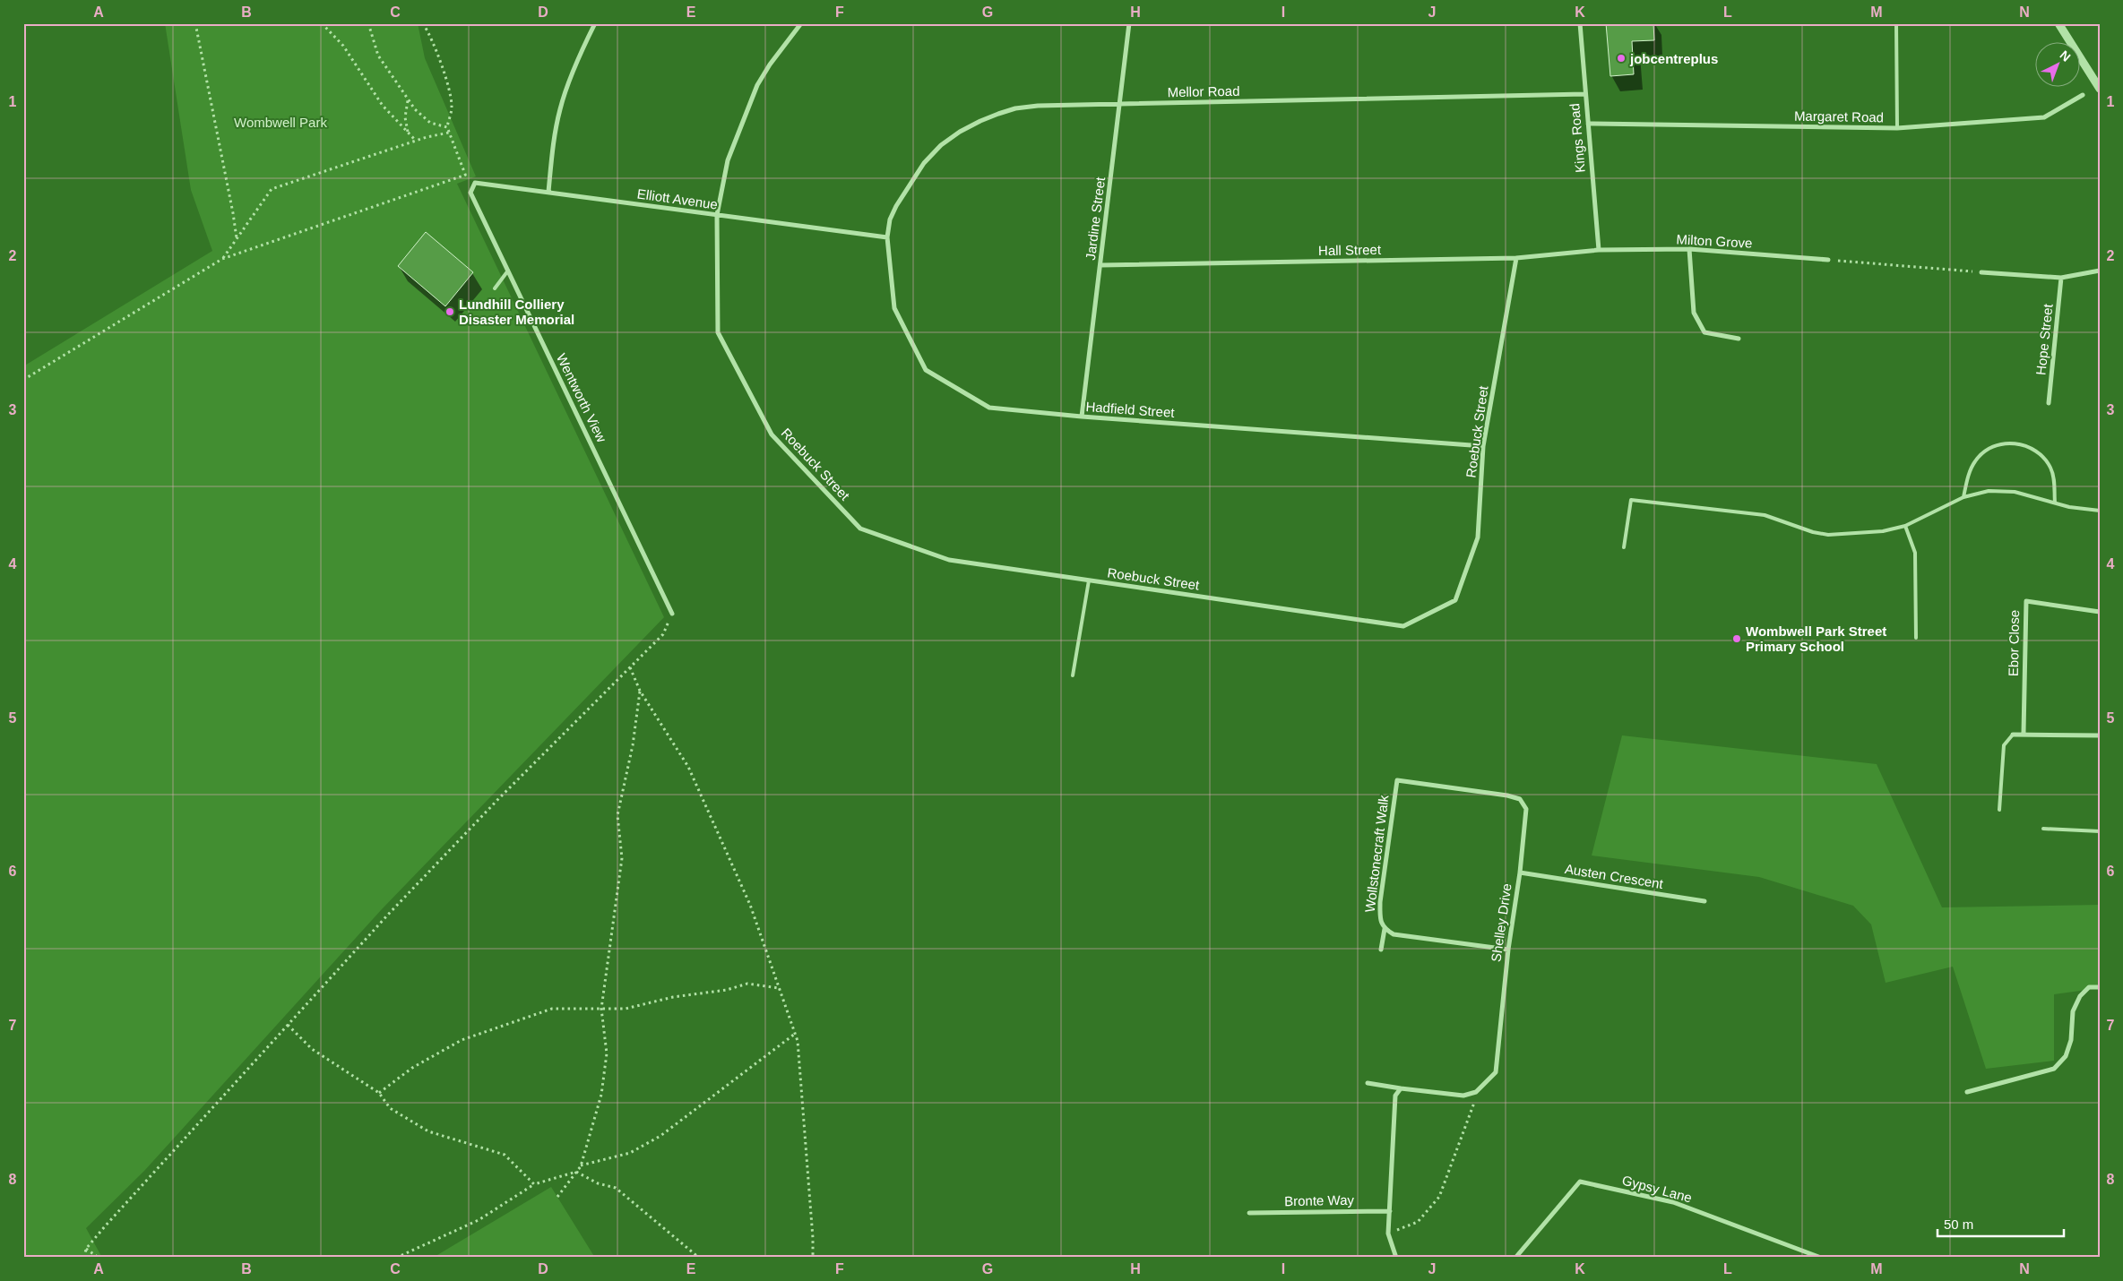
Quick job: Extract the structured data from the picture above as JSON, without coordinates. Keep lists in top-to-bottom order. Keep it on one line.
{"streets":{"street":["Mellor Road","Margaret Road","Kings Road","Elliott Avenue","Jardine Street","Milton Grove","Hall Street","Hope Street","Wentworth View","Hadfield Street","Roebuck Street","Ebor Close","Wollstonecraft Walk","Austen Crescent","Shelley Drive","Gypsy Lane","Bronte Way"]},"crossings":[["Mellor Road","Kings Road"],["Mellor Road","Elliott Avenue"],["Mellor Road","Jardine Street"],["Mellor Road","Hadfield Street"],["Margaret Road","Kings Road"],["Kings Road","Milton Grove"],["Kings Road","Hall Street"],["Elliott Avenue","Wentworth View"],["Elliott Avenue","Hadfield Street"],["Elliott Avenue","Roebuck Street"],["Jardine Street","Hall Street"],["Jardine Street","Hadfield Street"],["Milton Grove","Hall Street"],["Hall Street","Roebuck Street"],["Hadfield Street","Roebuck Street"],["Wollstonecraft Walk","Shelley Drive"],["Austen Crescent","Shelley Drive"]],"parks":["Wombwell Park"],"places":["jobcentreplus","Lundhill Colliery Disaster Memorial","Wombwell Park Street Primary School"],"scale_bar":"50 m","north":"top right","grid":{"columns":["A","B","C","D","E","F","G","H","I","J","K","L","M","N"],"rows":["1","2","3","4","5","6","7","8"]}}
